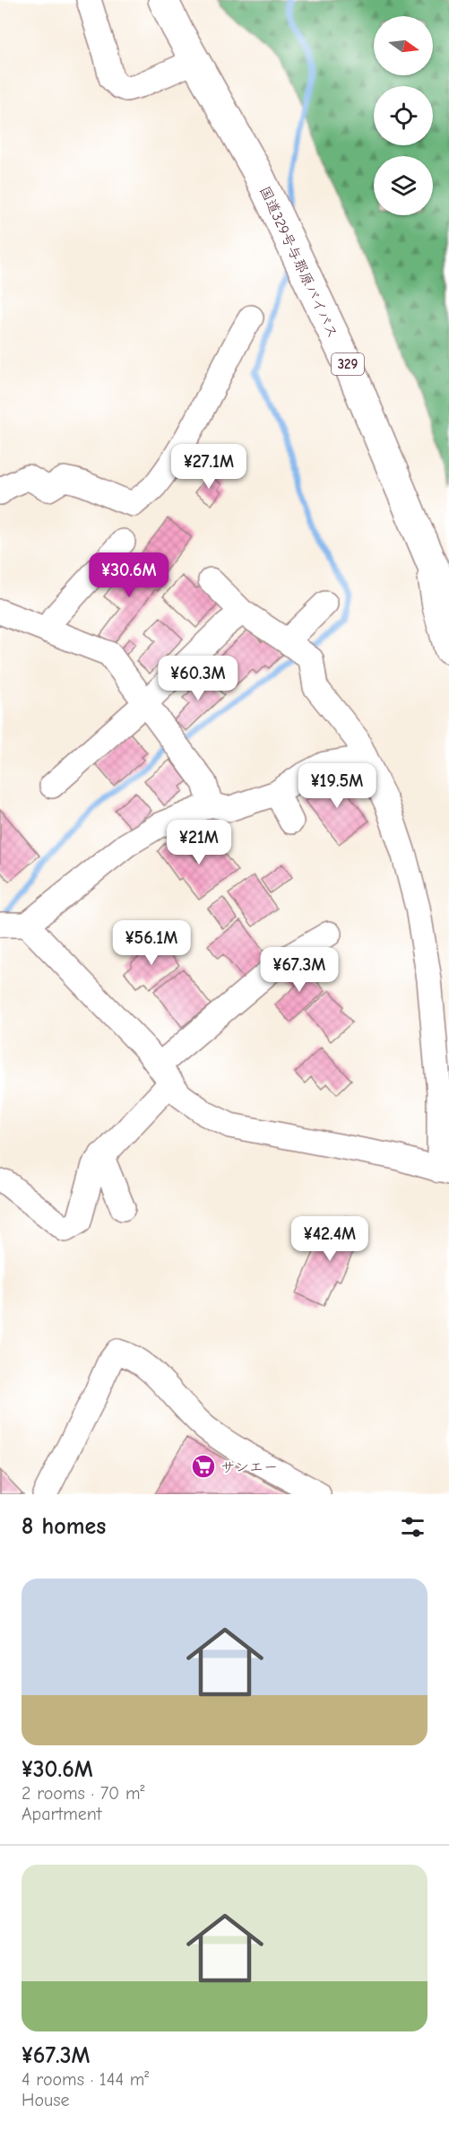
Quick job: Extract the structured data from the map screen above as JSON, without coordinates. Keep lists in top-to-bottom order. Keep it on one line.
{"streets":{"highway":["国道329号与那原バイパス","329"]},"places":{"supermarket":["サンエー"]},"north":"right","page":{"price":["¥27.1M","¥30.6M","¥60.3M","¥19.5M","¥21M","¥56.1M","¥67.3M","¥42.4M"],"heading":"8 homes","list":[{"name":"¥30.6M","note":"2 rooms · 70 m² · Apartment"},{"name":"¥67.3M","note":"4 rooms · 144 m² · House"}]}}
